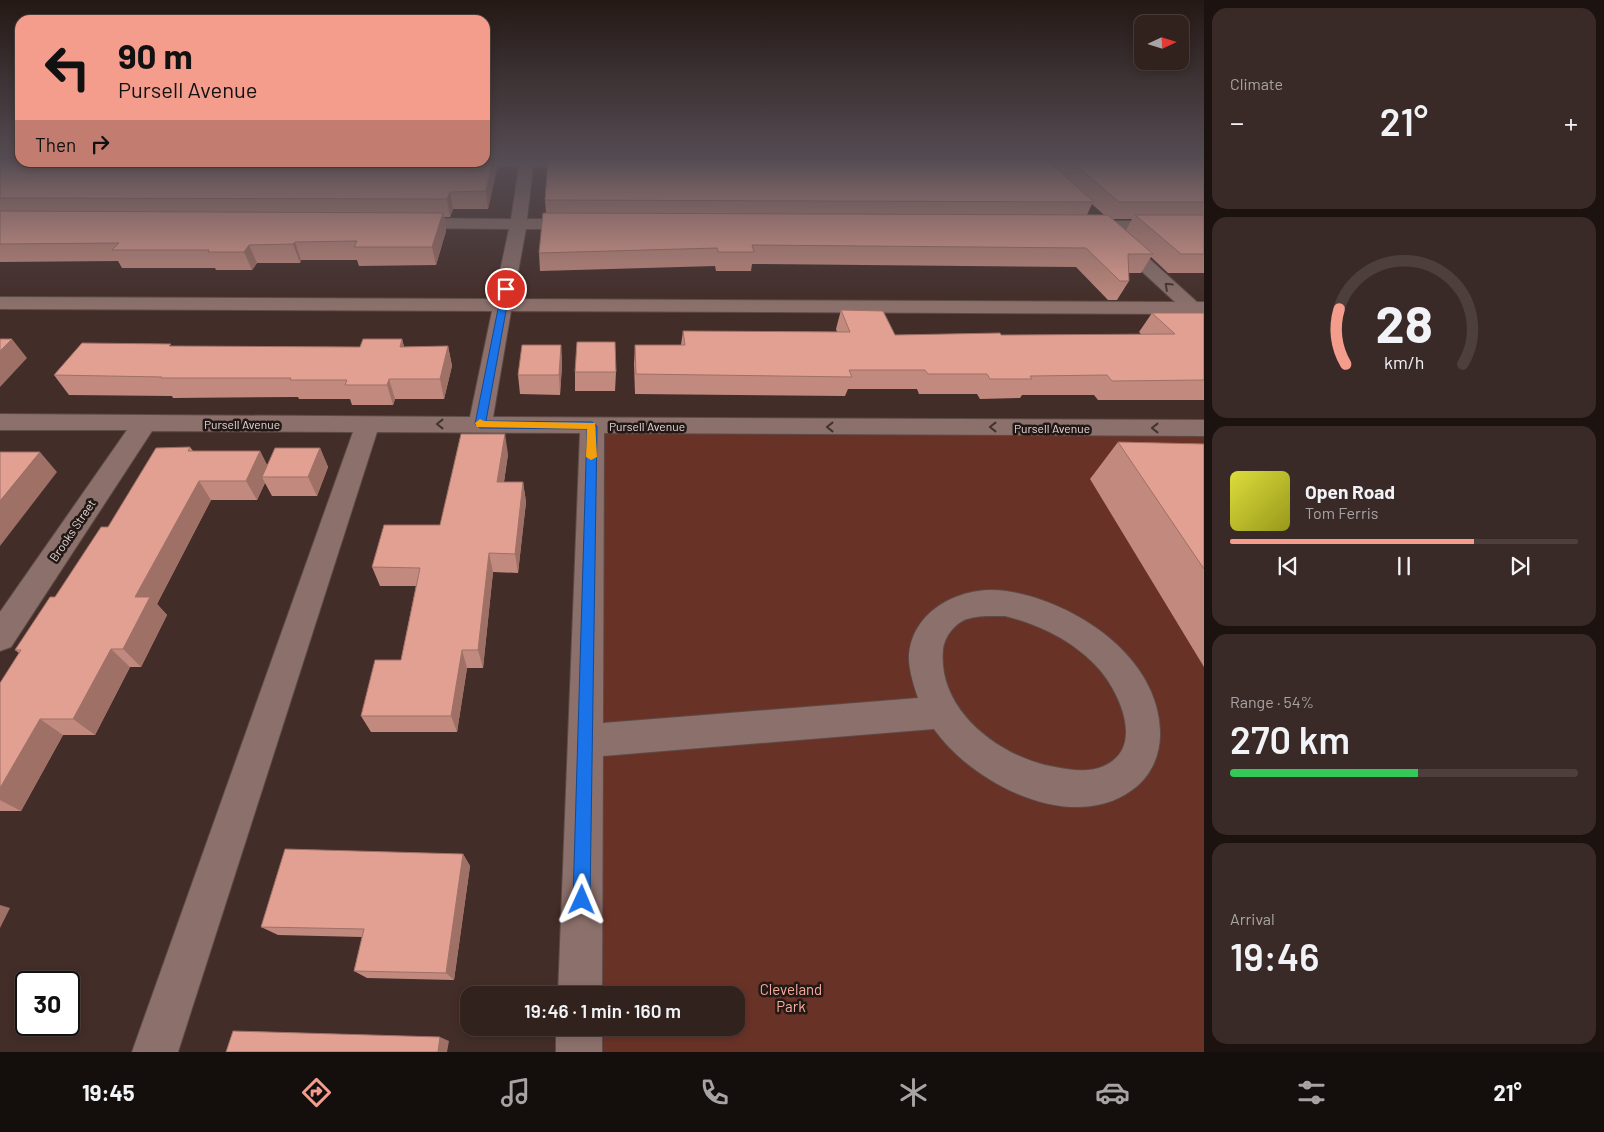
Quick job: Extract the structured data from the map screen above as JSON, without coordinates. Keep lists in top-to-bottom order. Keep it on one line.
{"streets":{"street":["Pursell Avenue","Brooks Street"]},"crossings":[["Pursell Avenue","Brooks Street"]],"parks":["Cleveland Park"],"north":"right","page":{"tile":["Climate",["Range · 54%","270 km"],["Arrival","19:46"]],"turn":["90 m","Pursell Avenue"],"heat":["−","21°","+"],"then":"Then","song":["Open Road","Tom Ferris"],"limit":"30","trip":"19:46 · 1 min · 160 m","tabs":["19:45","21°"],"gauge":["28","km/h"]}}
